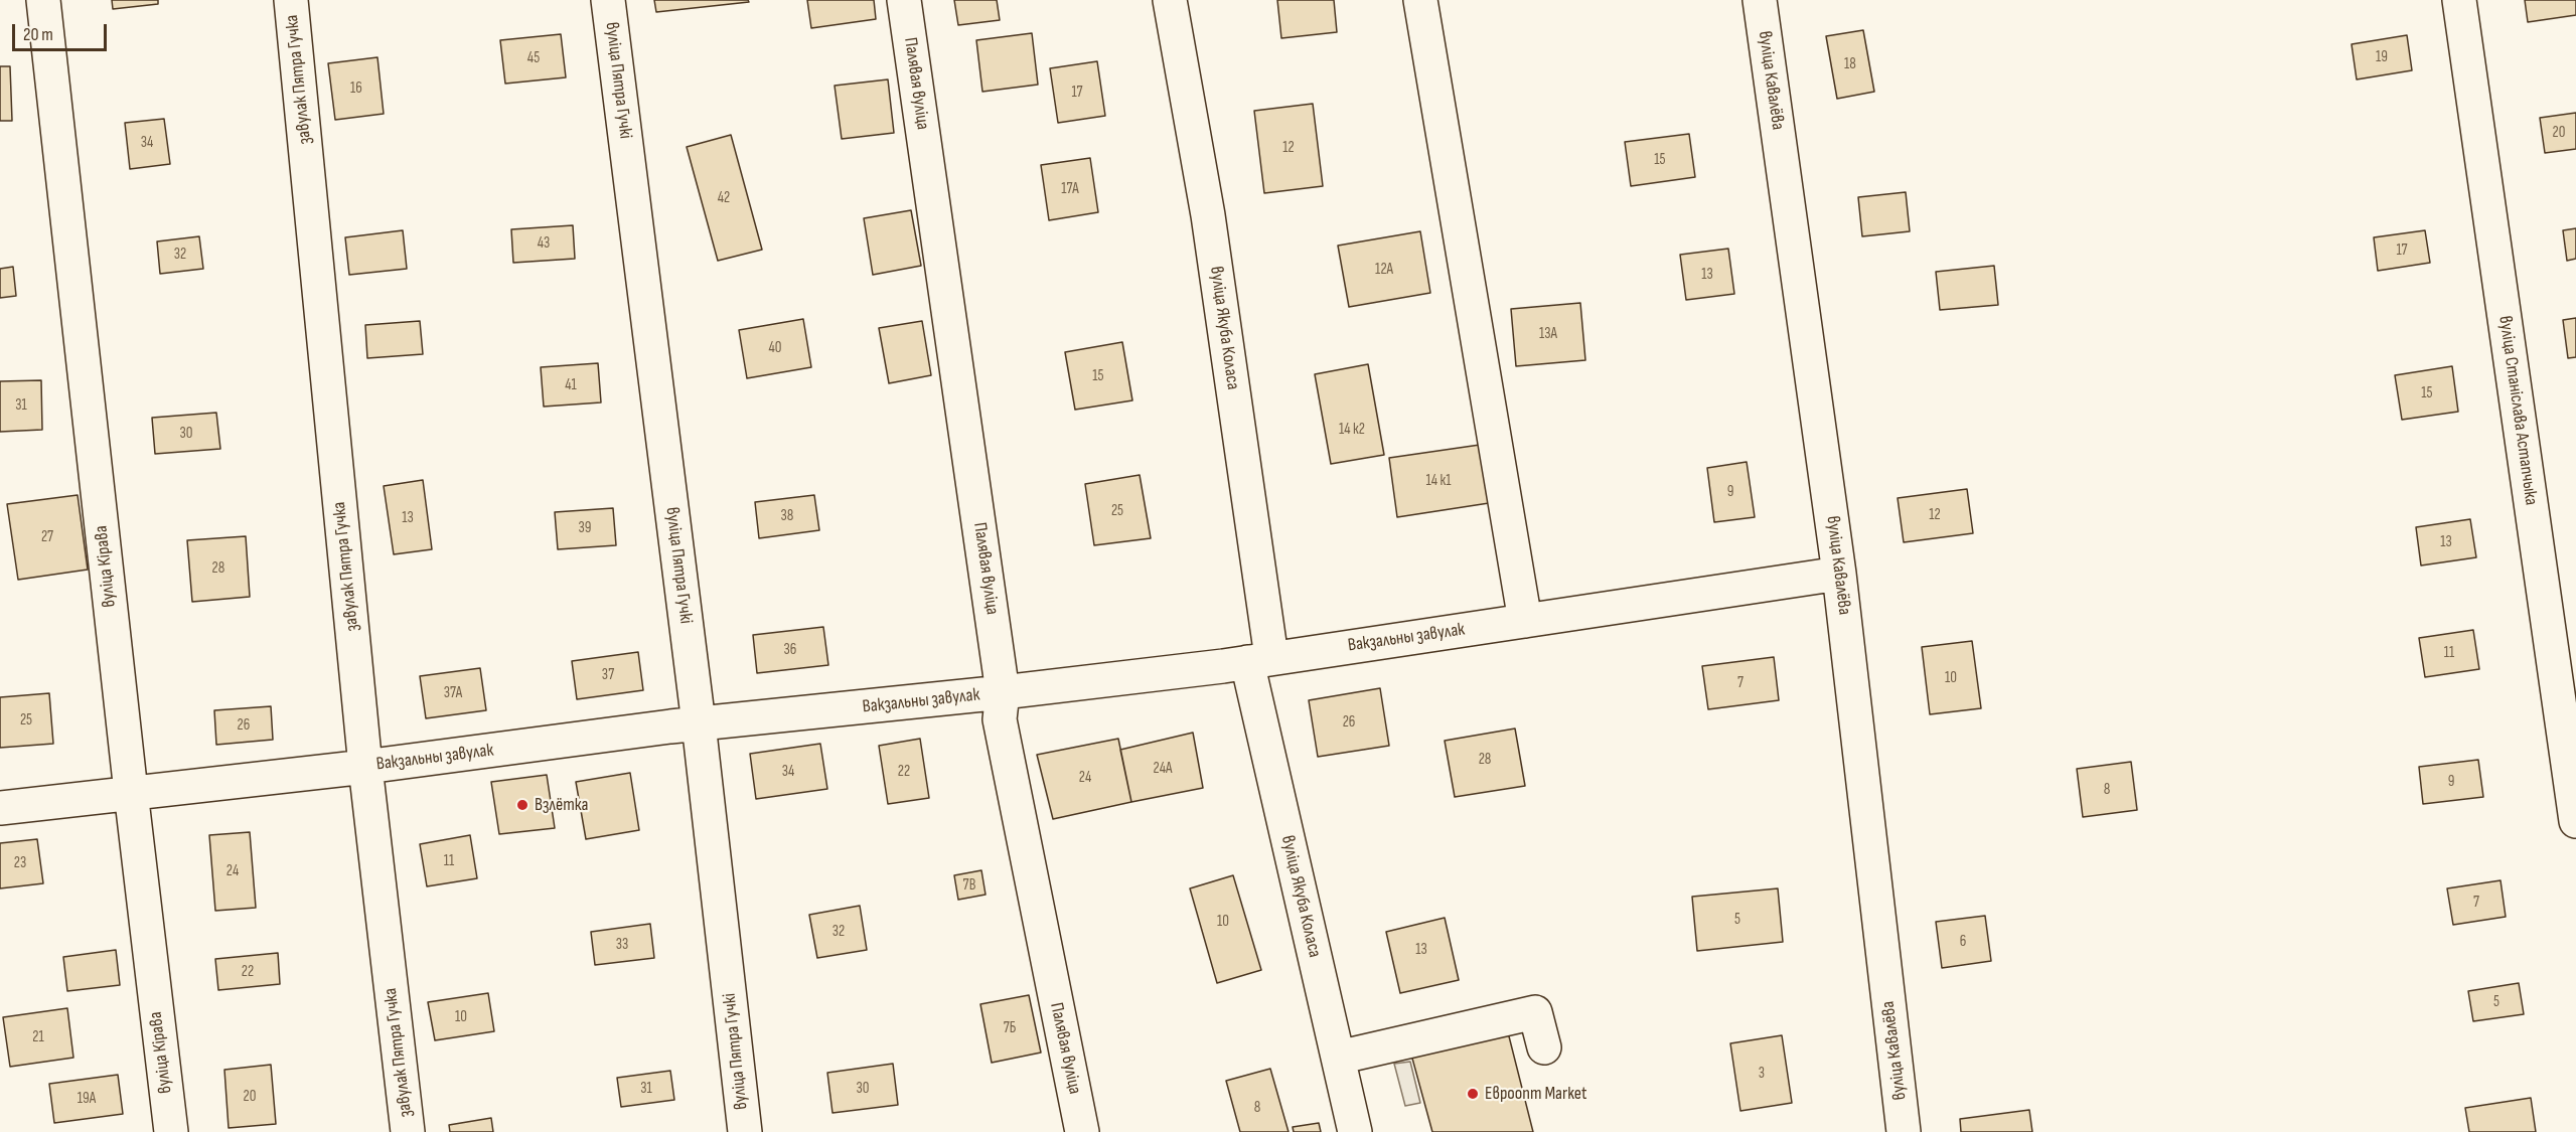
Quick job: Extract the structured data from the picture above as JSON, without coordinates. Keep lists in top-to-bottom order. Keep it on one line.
{"streets":{"street":["завулак Пятра Гучка","вуліца Пятра Гучкі","вуліца Кавалёва","Палявая вуліца","вуліца Якуба Коласа","вуліца Станіслава Астапчыка","вуліца Кірава","Вакзальны завулак"]},"crossings":[["завулак Пятра Гучка","Вакзальны завулак"],["вуліца Пятра Гучкі","Вакзальны завулак"],["вуліца Кавалёва","Вакзальны завулак"],["Палявая вуліца","Вакзальны завулак"],["вуліца Якуба Коласа","Вакзальны завулак"],["вуліца Кірава","Вакзальны завулак"]],"places":["Взлётка","Евроопт Market"],"house_numbers":["19","45","18","16","17","20","34","12","15","17А","42","43","17","32","12А","13","13А","40","15","41","15","31","14 к2","30","14 к1","9","25","12","38","13","39","27","13","28","36","11","37","10","7","37А","25","26","26","28","24А","34","22","24","9","8","11","23","24","7В","7","5","10","32","6","33","13","22","5","10","7Б","21","3","31","30","20","19А","8"],"scale_bar":"20 m"}
